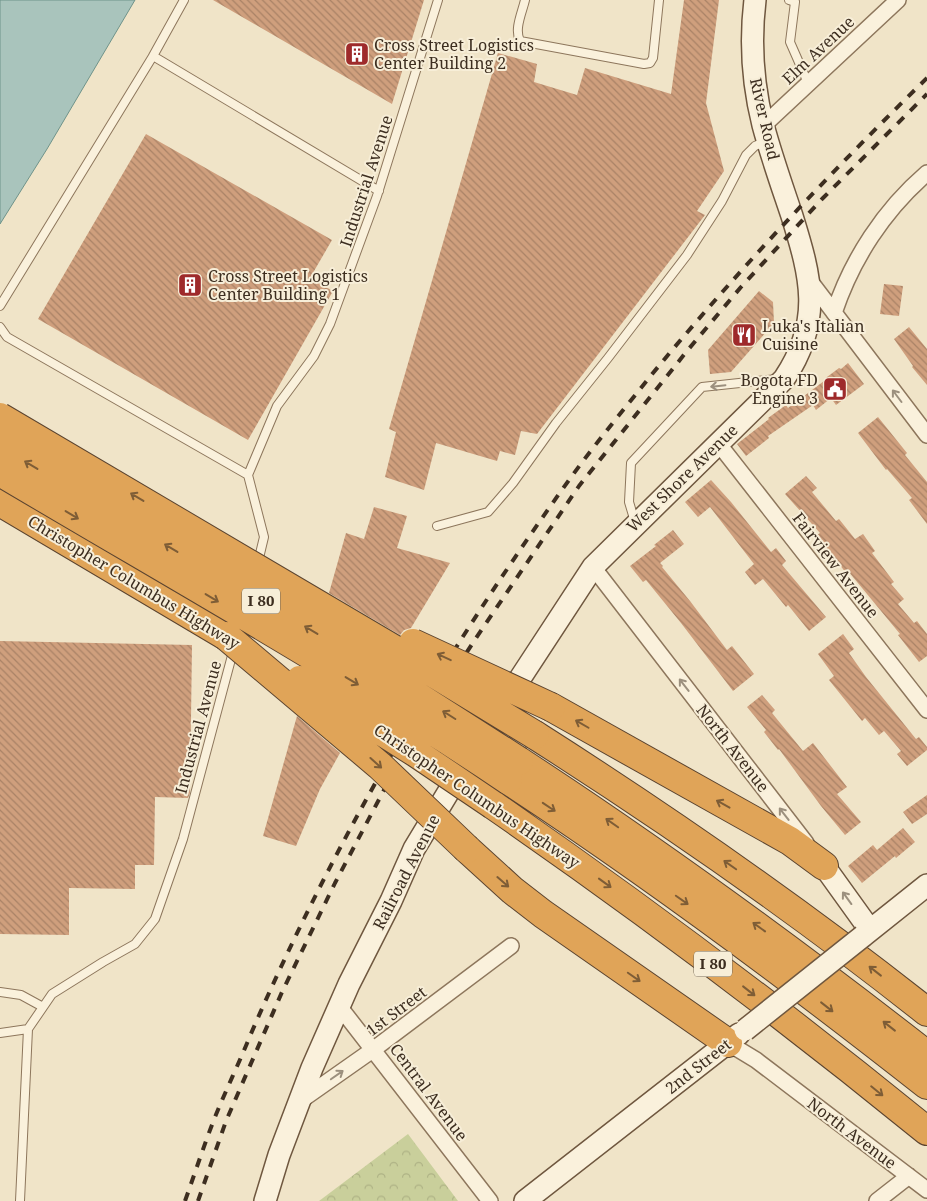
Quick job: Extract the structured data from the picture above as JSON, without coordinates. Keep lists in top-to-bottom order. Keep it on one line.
{"streets":{"highway":["Christopher Columbus Highway","I 80"],"main road":["River Road","West Shore Avenue","North Avenue","Railroad Avenue","2nd Street"],"street":["Elm Avenue","Fairview Avenue","1st Street","Central Avenue"],"lane":["Industrial Avenue"]},"crossings":[["Elm Avenue","River Road"],["River Road","West Shore Avenue"],["Industrial Avenue","Christopher Columbus Highway"],["Industrial Avenue","I 80"],["West Shore Avenue","Fairview Avenue"],["West Shore Avenue","North Avenue"],["West Shore Avenue","Railroad Avenue"],["North Avenue","Railroad Avenue"],["North Avenue","2nd Street"],["Railroad Avenue","1st Street"],["Railroad Avenue","Central Avenue"],["1st Street","Central Avenue"]],"one_way":["North Avenue"],"places":{"building":["Cross Street Logistics Center Building 2","Cross Street Logistics Center Building 1"],"restaurant":["Luka's Italian Cuisine"],"public building":["Bogota FD Engine 3"]}}
